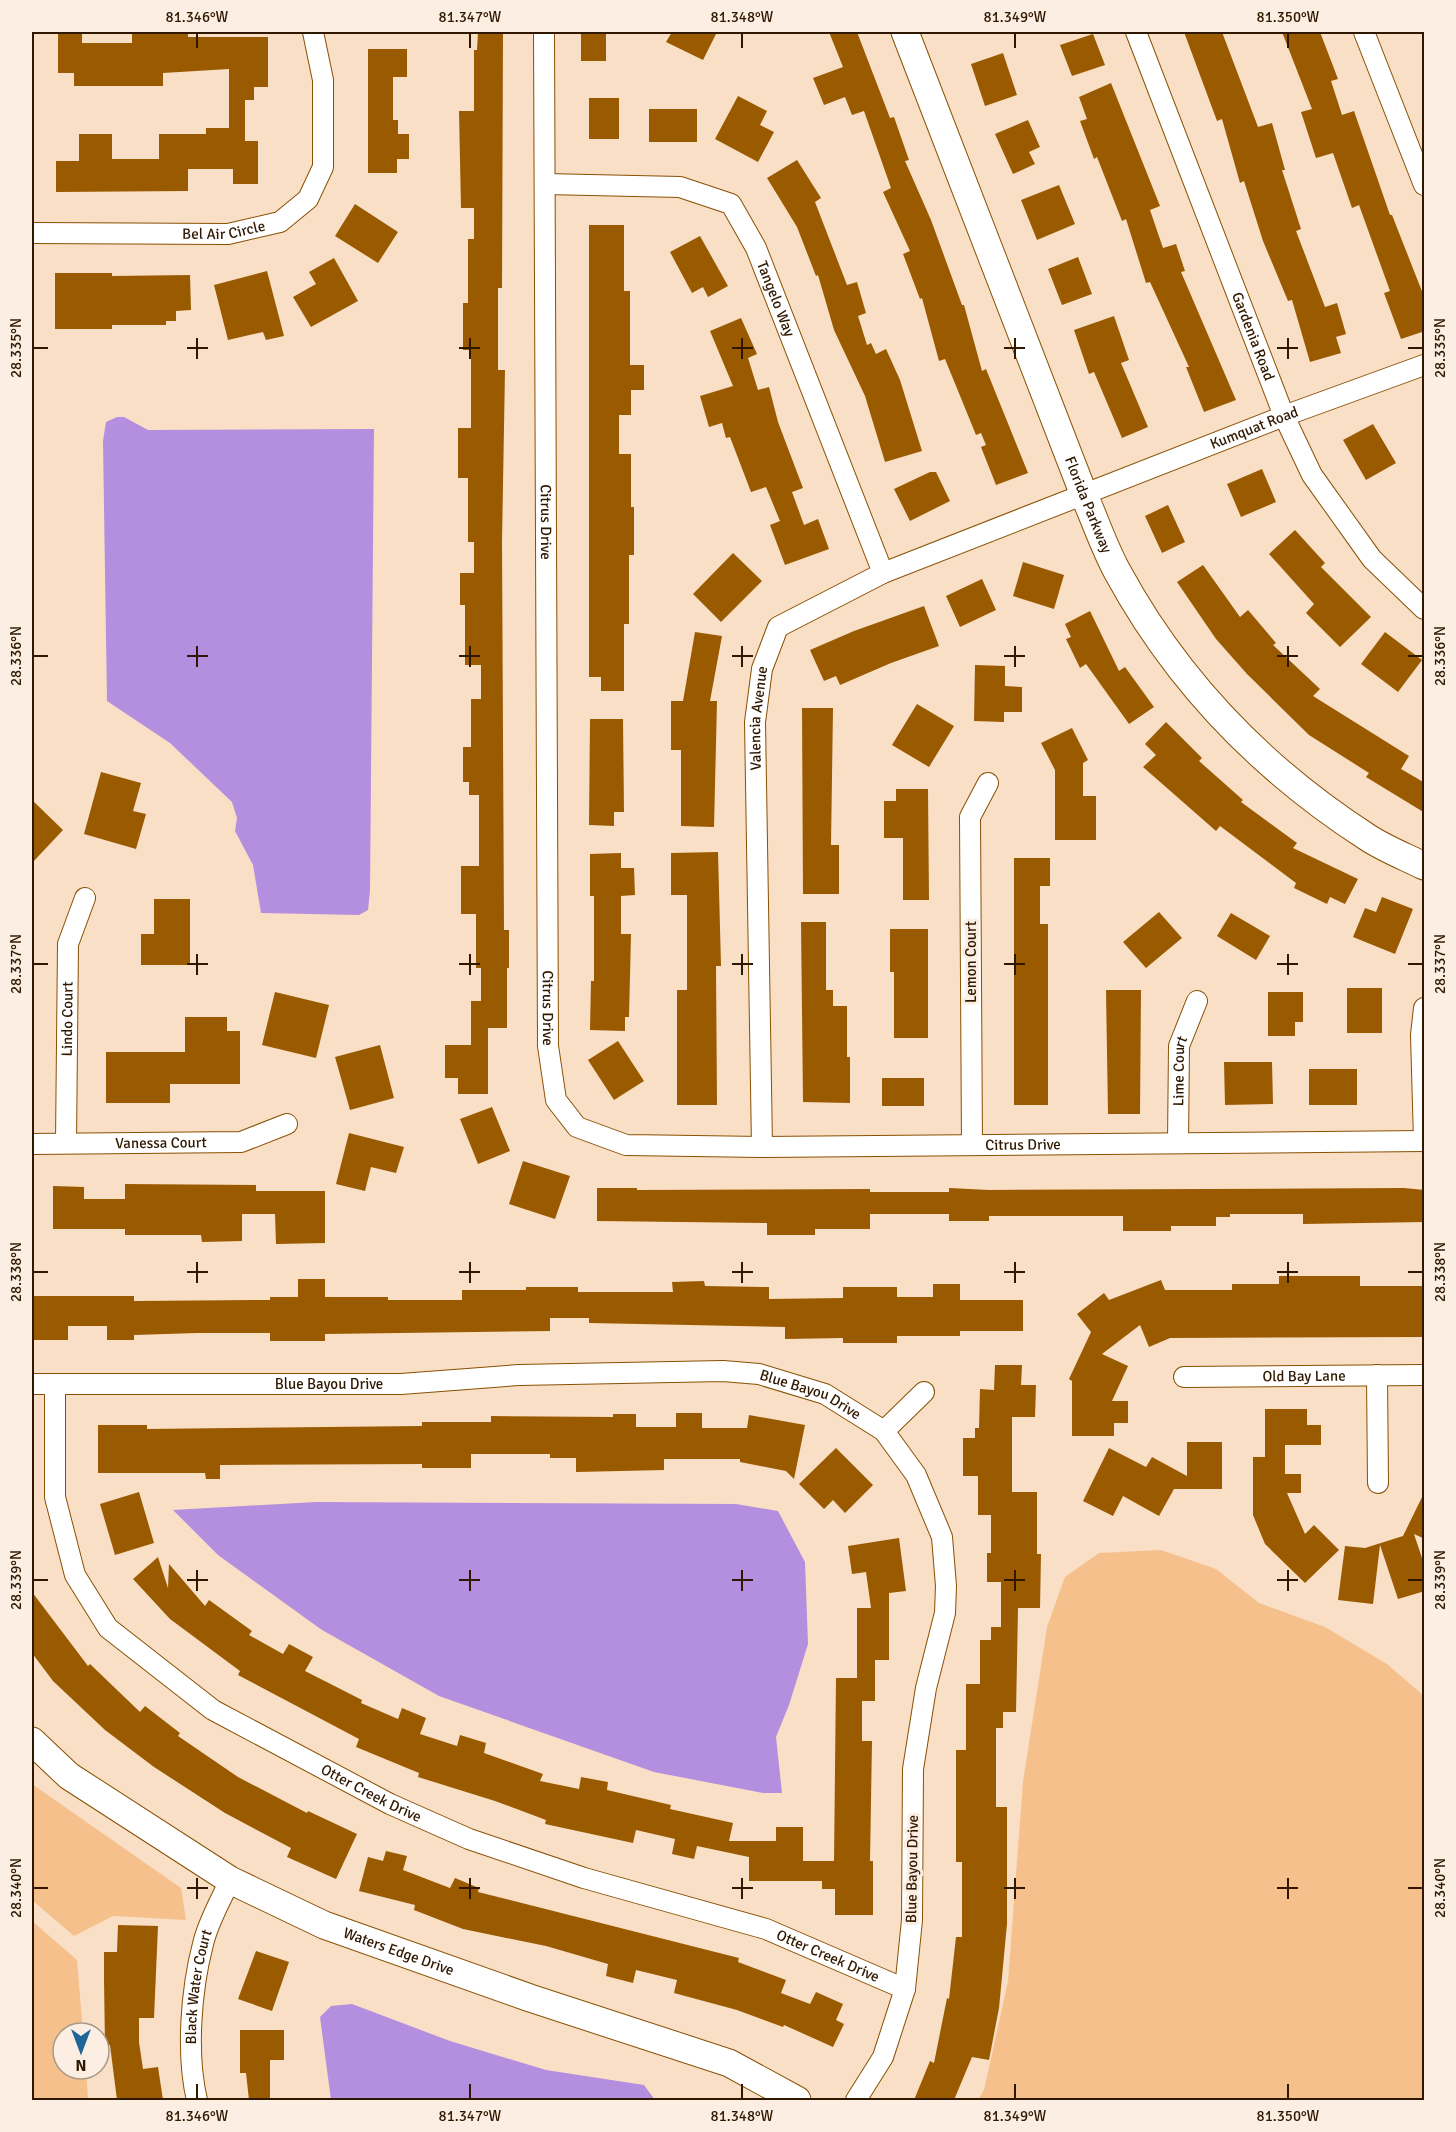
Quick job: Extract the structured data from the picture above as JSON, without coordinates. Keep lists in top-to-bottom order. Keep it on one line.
{"streets":{"street":["Bel Air Circle","Tangelo Way","Gardenia Road","Kumquat Road","Florida Parkway","Citrus Drive","Valencia Avenue","Lemon Court","Lindo Court","Lime Court","Vanessa Court","Old Bay Lane","Blue Bayou Drive","Otter Creek Drive","Waters Edge Drive","Black Water Court"]},"crossings":[["Tangelo Way","Citrus Drive"],["Tangelo Way","Valencia Avenue"],["Gardenia Road","Kumquat Road"],["Kumquat Road","Florida Parkway"],["Kumquat Road","Valencia Avenue"],["Florida Parkway","Valencia Avenue"],["Citrus Drive","Valencia Avenue"],["Citrus Drive","Lemon Court"],["Citrus Drive","Lime Court"],["Lindo Court","Vanessa Court"],["Blue Bayou Drive","Otter Creek Drive"],["Waters Edge Drive","Black Water Court"]],"north":"bottom","coordinates":["81.346°W","81.347°W","81.348°W","81.349°W","81.350°W","28.335°N","28.336°N","28.337°N","28.338°N","28.339°N","28.340°N"]}
